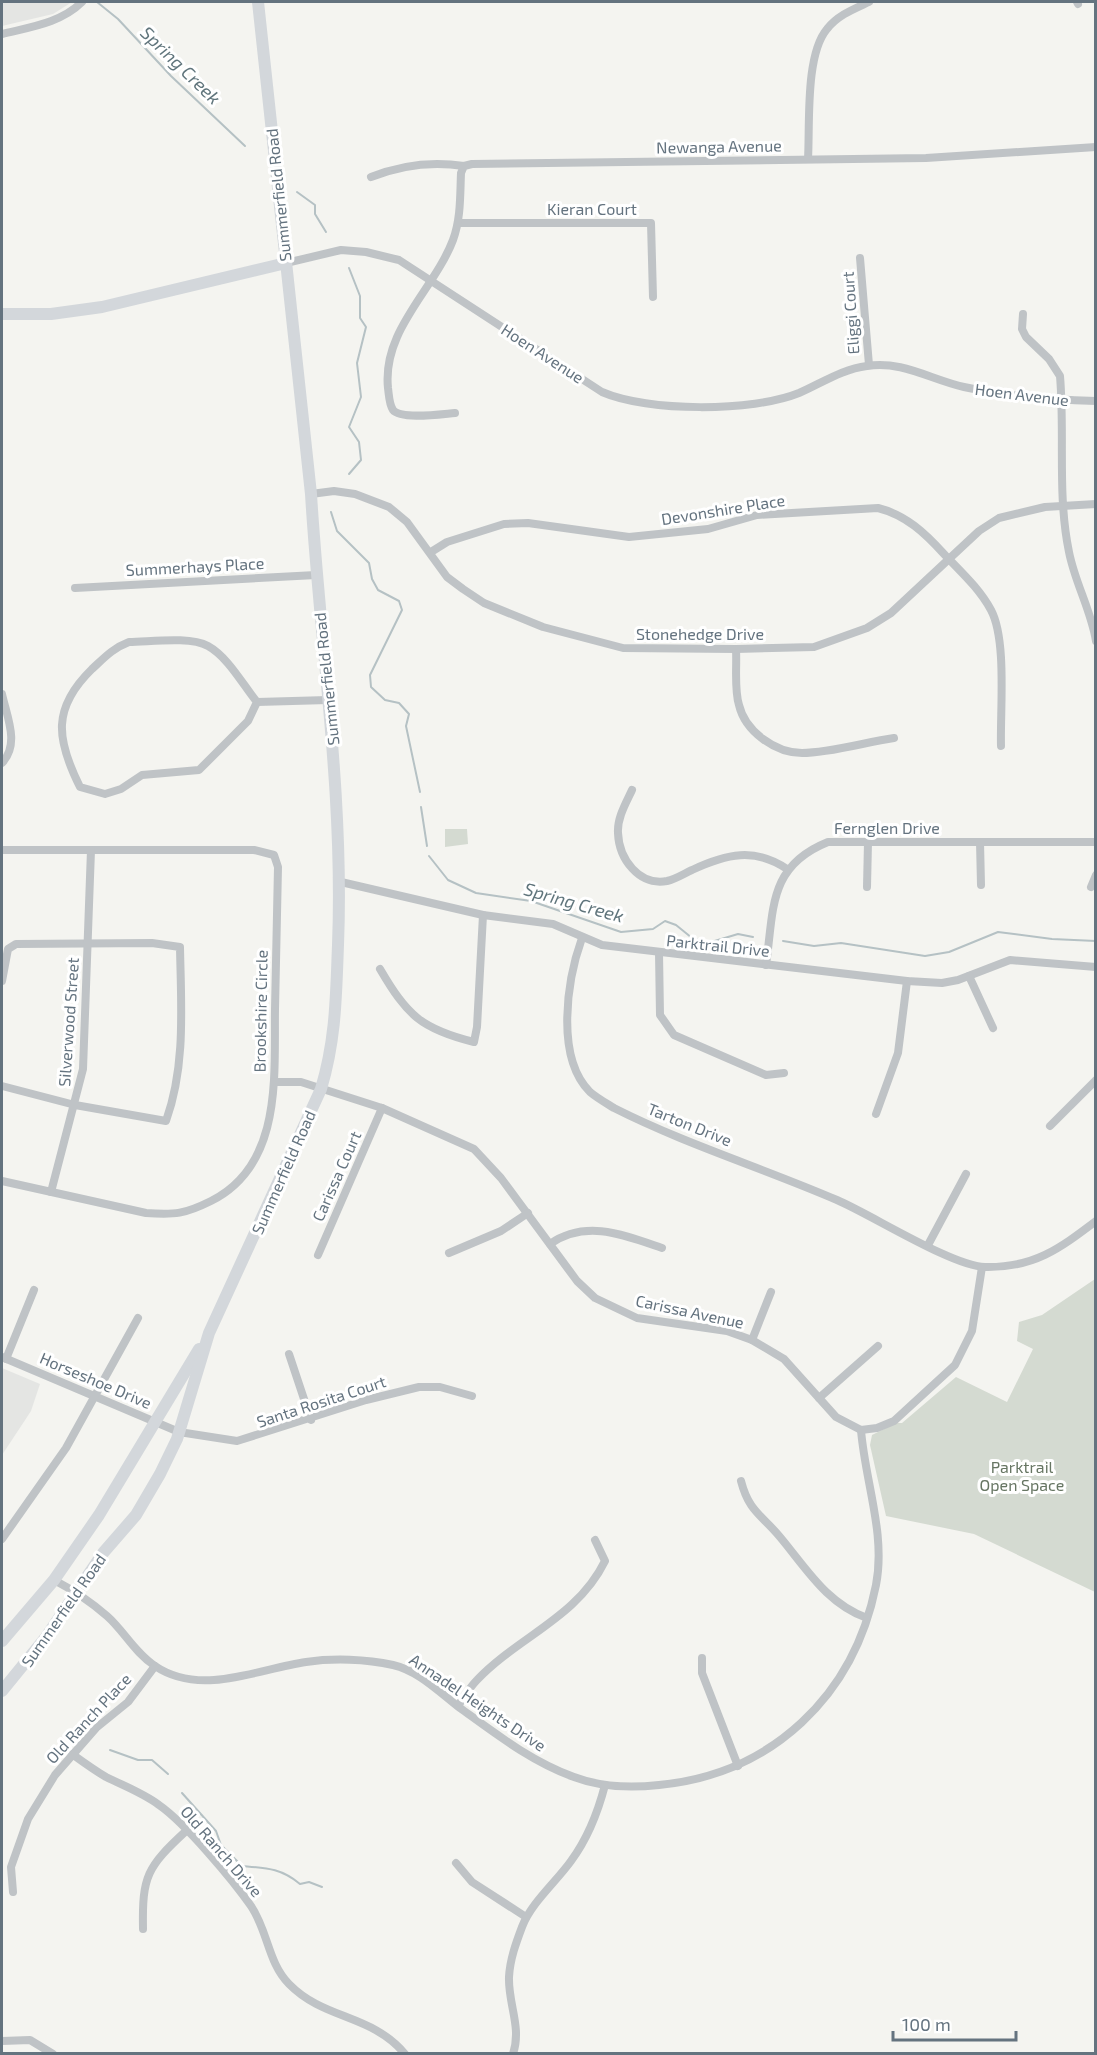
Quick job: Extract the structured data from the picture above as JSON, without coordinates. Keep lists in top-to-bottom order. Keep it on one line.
{"streets":{"street":["Newanga Avenue","Summerfield Road","Kieran Court","Eliggi Court","Hoen Avenue","Devonshire Place","Summerhays Place","Stonehedge Drive","Fernglen Drive","Parktrail Drive","Brookshire Circle","Silverwood Street","Tarton Drive","Carissa Court","Carissa Avenue","Horseshoe Drive","Santa Rosita Court","Annadel Heights Drive","Old Ranch Place","Old Ranch Drive"]},"crossings":[["Summerfield Road","Hoen Avenue"],["Summerfield Road","Summerhays Place"],["Summerfield Road","Stonehedge Drive"],["Summerfield Road","Parktrail Drive"],["Summerfield Road","Carissa Avenue"],["Summerfield Road","Horseshoe Drive"],["Summerfield Road","Santa Rosita Court"],["Summerfield Road","Annadel Heights Drive"],["Eliggi Court","Hoen Avenue"],["Devonshire Place","Stonehedge Drive"],["Fernglen Drive","Parktrail Drive"],["Parktrail Drive","Tarton Drive"],["Brookshire Circle","Silverwood Street"],["Brookshire Circle","Carissa Avenue"],["Carissa Court","Carissa Avenue"],["Carissa Avenue","Annadel Heights Drive"],["Horseshoe Drive","Santa Rosita Court"],["Annadel Heights Drive","Old Ranch Place"],["Old Ranch Place","Old Ranch Drive"]],"water":["Spring Creek"],"parks":["Parktrail Open Space"],"scale_bar":"100 m"}
